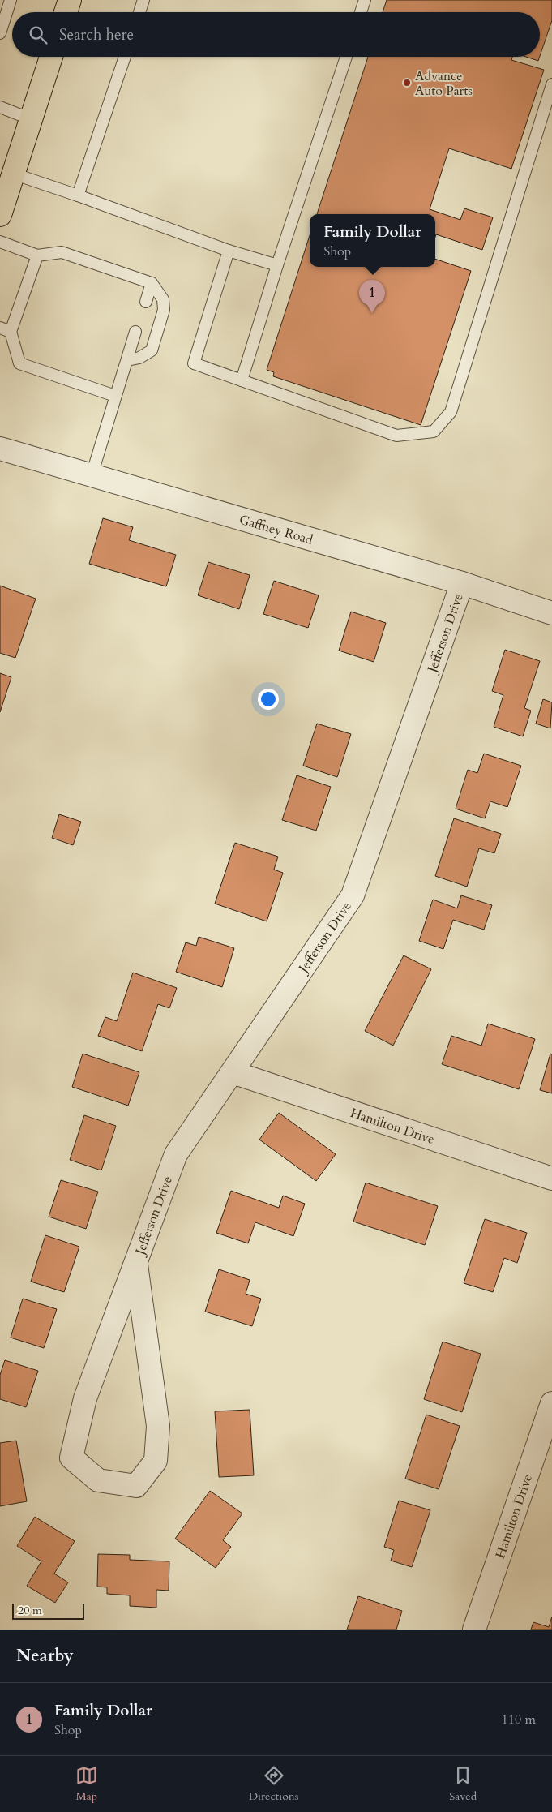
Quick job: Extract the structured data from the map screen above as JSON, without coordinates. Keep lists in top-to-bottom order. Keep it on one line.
{"streets":{"street":["Gaffney Road","Jefferson Drive","Hamilton Drive"]},"crossings":[["Gaffney Road","Jefferson Drive"],["Jefferson Drive","Hamilton Drive"]],"places":["Advance Auto Parts"],"scale_bar":"20 m","page":{"search":"Search here","popup":["Family Dollar","Shop"],"pins":"1","scale":"20 m","heading":"Nearby","list":[{"mark":"1","name":"Family Dollar","note":"Shop","value":"110 m"}],"nav":["Map","Directions","Saved"]}}
